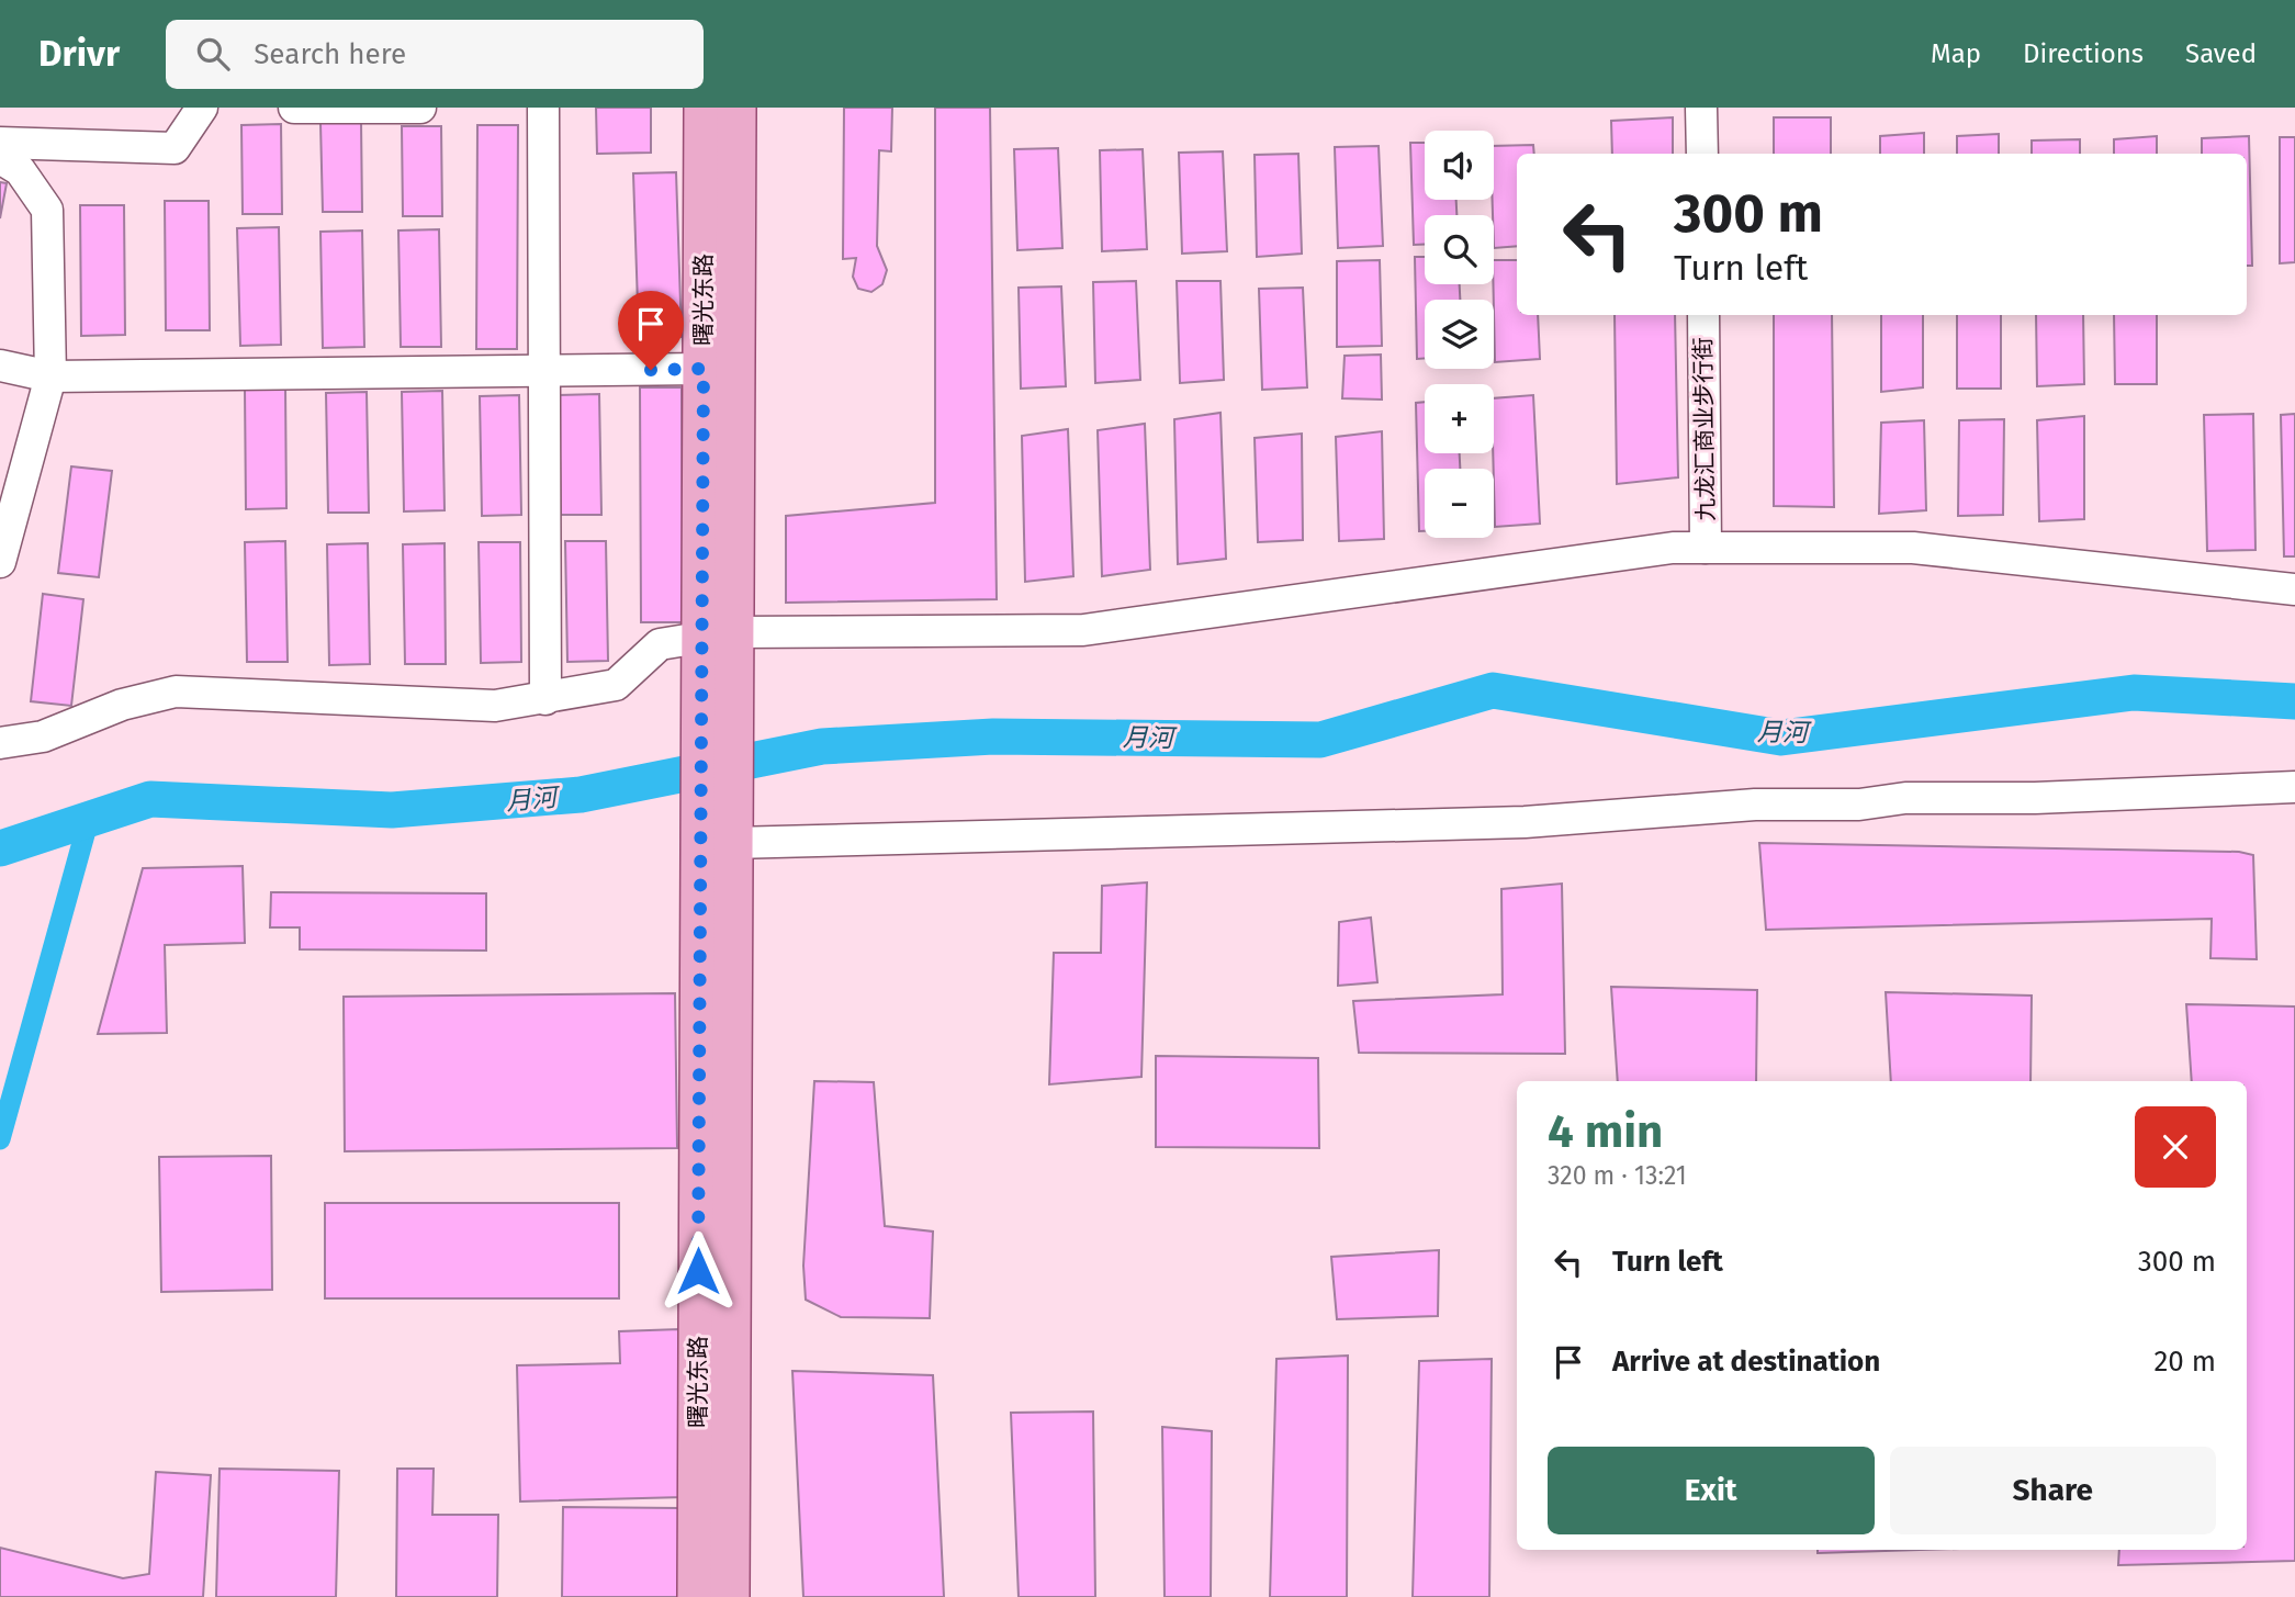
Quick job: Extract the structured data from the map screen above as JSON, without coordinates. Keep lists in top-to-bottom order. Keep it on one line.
{"streets":{"main road":["曙光东路"],"street":["九龙汇商业步行街"]},"water":["月河"],"page":{"header":"Drivr","search":"Search here","nav":["Map","Directions","Saved"],"map_buttons":["+","−"],"turn":["300 m","Turn left"],"heading":["4 min","320 m · 13:21"],"list":[{"name":"Turn left","value":"300 m"},{"name":"Arrive at destination","value":"20 m"}],"buttons":["Exit","Share"]}}
